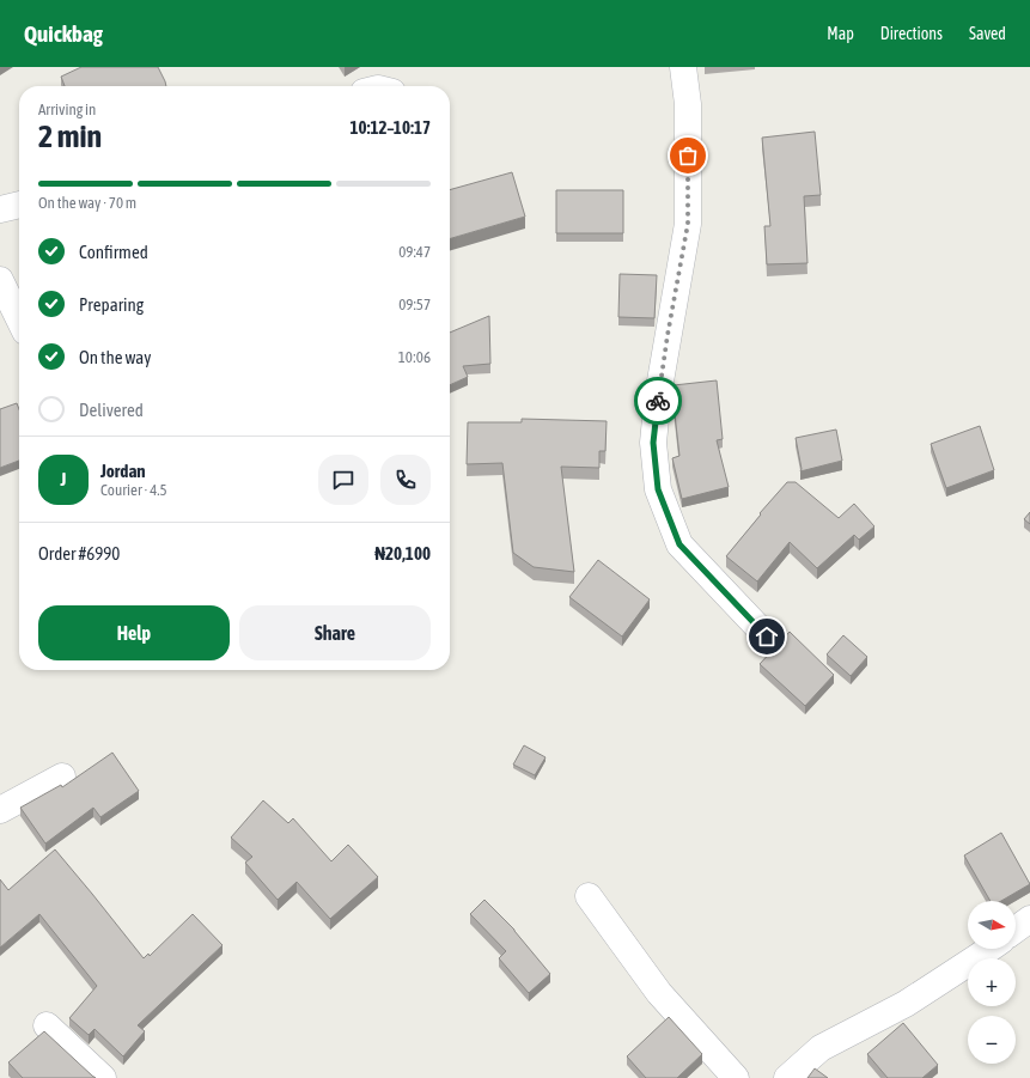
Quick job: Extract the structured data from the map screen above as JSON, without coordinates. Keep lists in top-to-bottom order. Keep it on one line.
{"north":"right","page":{"header":"Quickbag","nav":["Map","Directions","Saved"],"heading":["2 min","Arriving in","10:12–10:17"],"panel":["Jordan","Courier · 4.5","Order #6990","₦20,100"],"bar":"On the way · 70 m","list":[["Confirmed","09:47"],["Preparing","09:57"],["On the way","10:06"],"Delivered"],"round":"J","buttons":["Help","Share"],"map_buttons":["+","−"]}}
